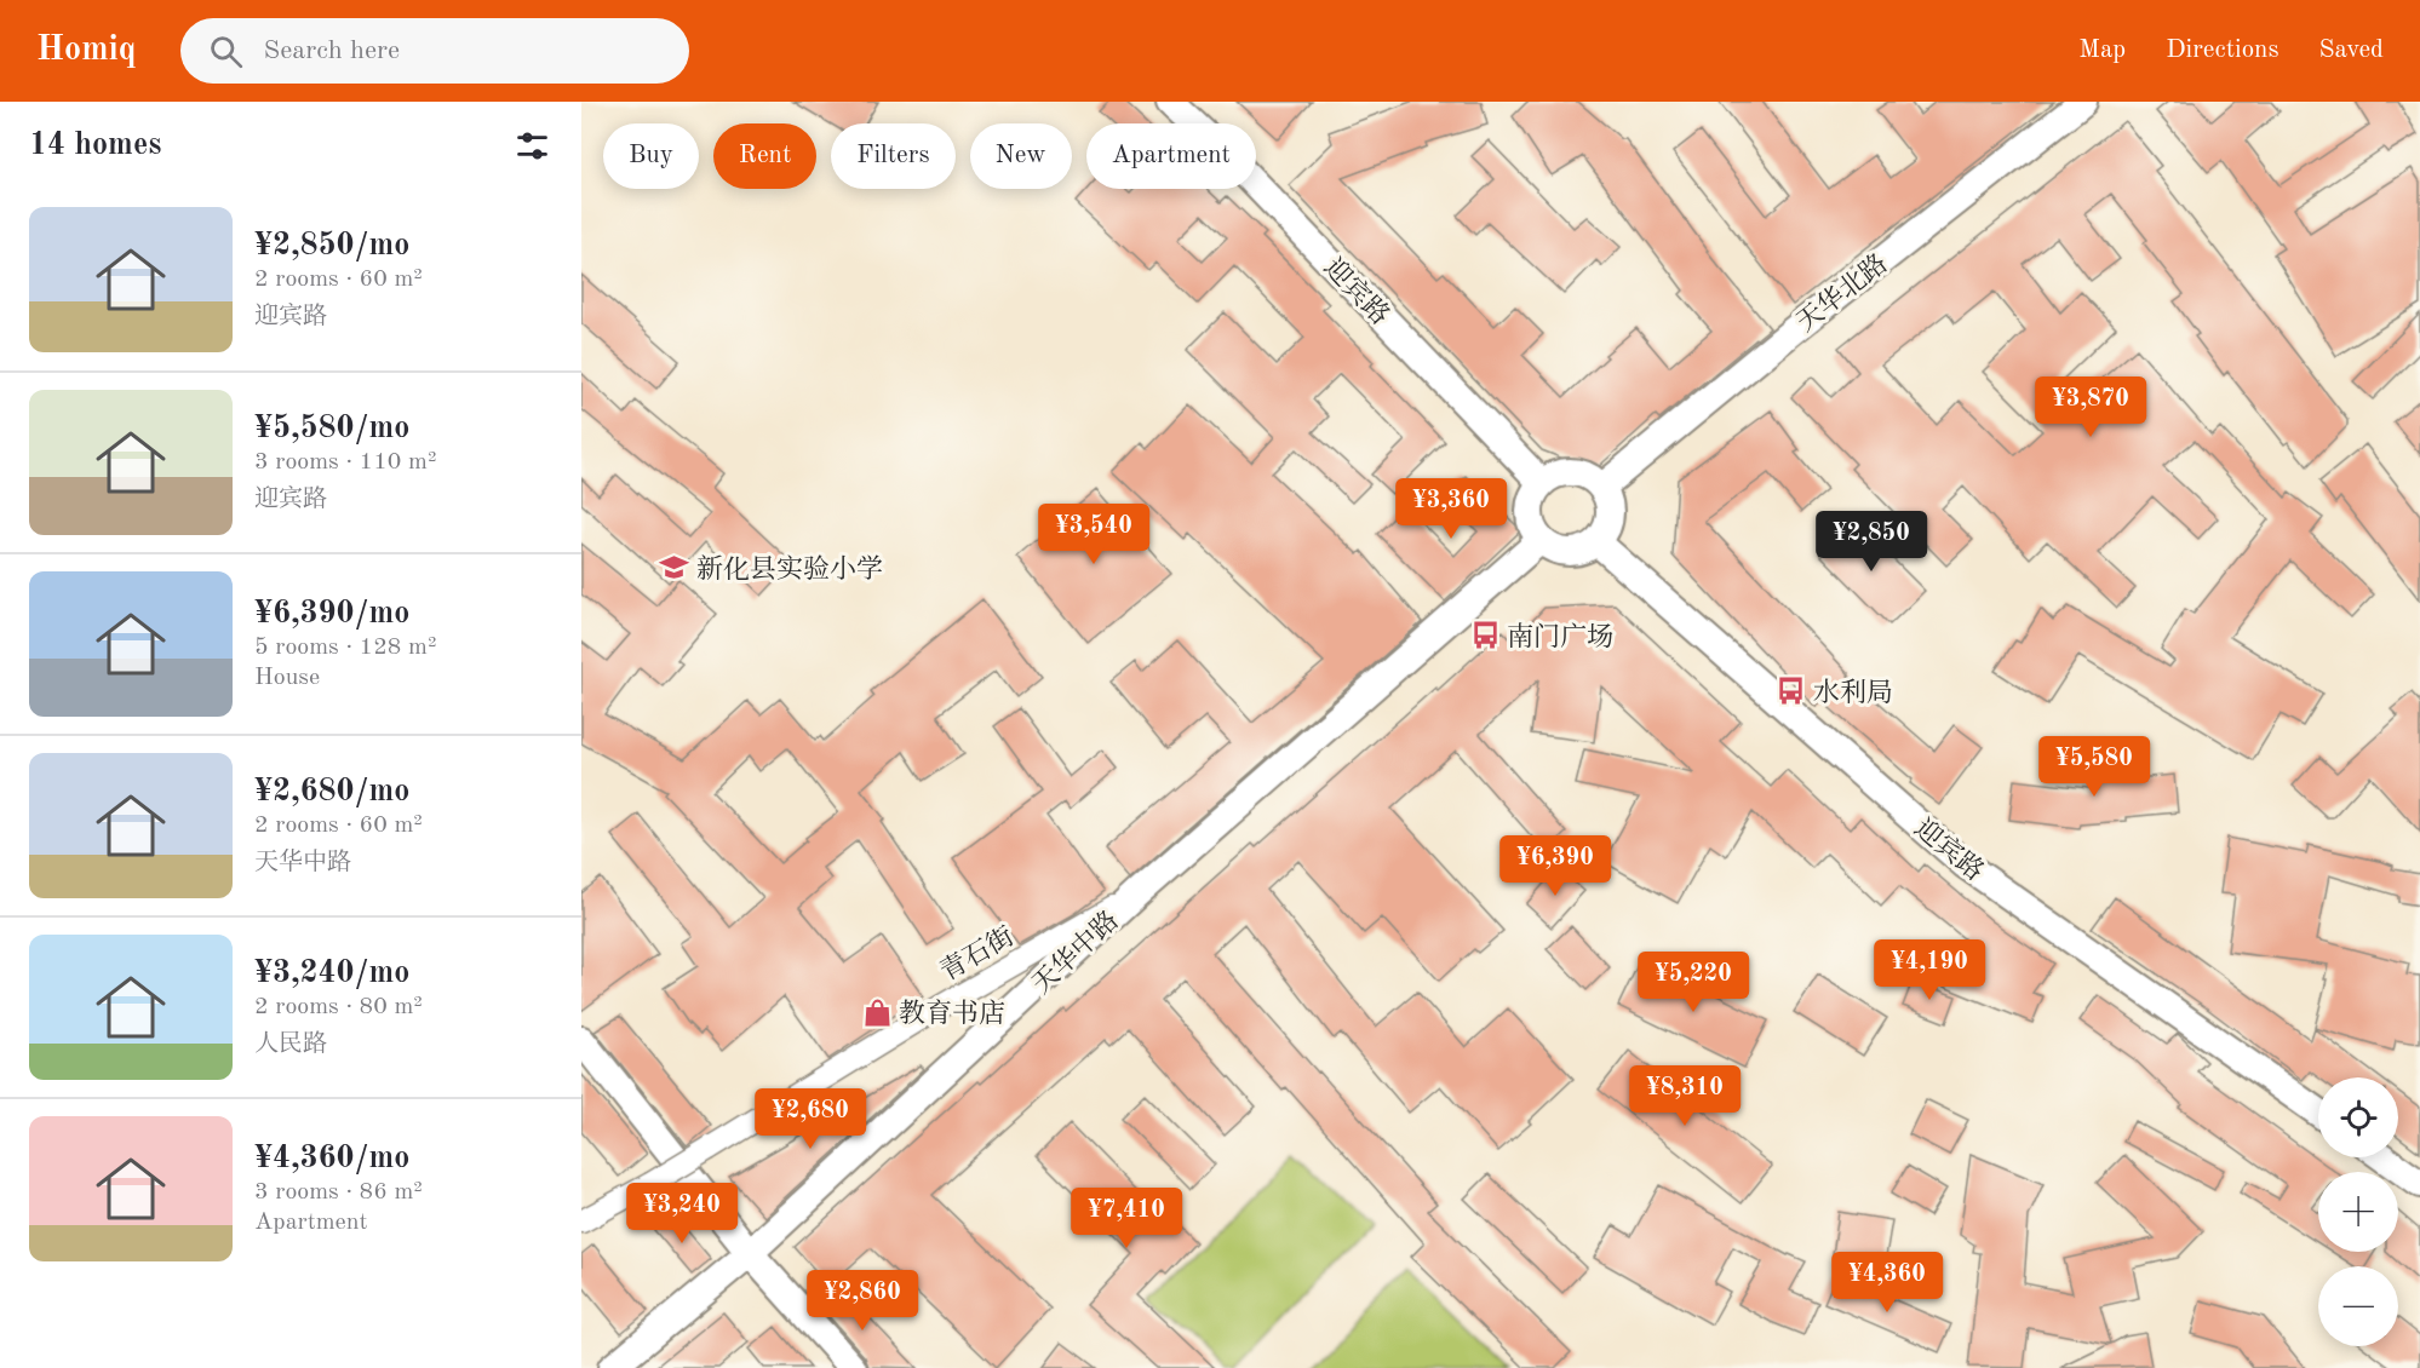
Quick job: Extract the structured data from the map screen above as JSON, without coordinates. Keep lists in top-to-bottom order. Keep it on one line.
{"streets":{"street":["迎宾路","天华北路","天华中路","青石街"]},"crossings":[["迎宾路","天华北路"],["迎宾路","天华中路"],["天华北路","天华中路"],["天华中路","青石街"]],"places":{"school or university":["新化县实验小学"],"bus stop":["南门广场","水利局"],"shop":["教育书店"]},"page":{"header":"Homiq","search":"Search here","nav":["Map","Directions","Saved"],"heading":"14 homes","chip":["Buy","Rent","Filters","New","Apartment"],"list":[{"name":"¥2,850/mo","note":"2 rooms · 60 m² · 迎宾路"},{"name":"¥5,580/mo","note":"3 rooms · 110 m² · 迎宾路"},{"name":"¥6,390/mo","note":"5 rooms · 128 m² · House"},{"name":"¥2,680/mo","note":"2 rooms · 60 m² · 天华中路"},{"name":"¥3,240/mo","note":"2 rooms · 80 m² · 人民路"},{"name":"¥4,360/mo","note":"3 rooms · 86 m² · Apartment"}],"price":["¥3,870","¥3,360","¥3,540","¥2,850","¥5,580","¥6,390","¥4,190","¥5,220","¥8,310","¥2,680","¥3,240","¥7,410","¥4,360","¥2,860"],"map_buttons":["+","−"]}}
